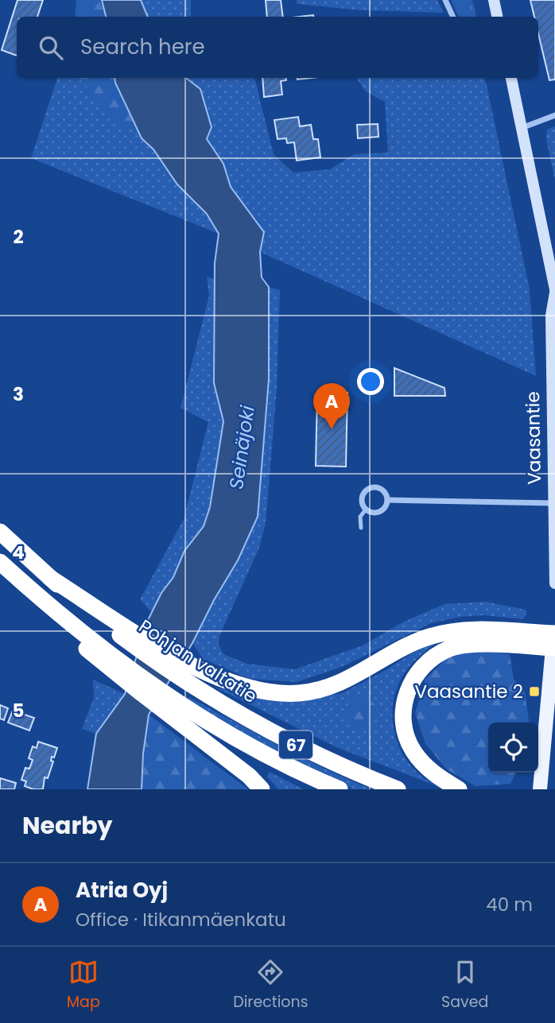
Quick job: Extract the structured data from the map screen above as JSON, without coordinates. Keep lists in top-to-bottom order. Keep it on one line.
{"streets":{"highway":["Pohjan valtatie","67"],"main road":["Vaasantie"]},"water":["Seinäjoki"],"places":{"transit":["Vaasantie 2"]},"page":{"search":"Search here","pins":"A","heading":"Nearby","list":[{"mark":"A","name":"Atria Oyj","note":"Office · Itikanmäenkatu","value":"40 m"}],"nav":["Map","Directions","Saved"]},"grid":{"rows":["2","3","4","5"]}}
